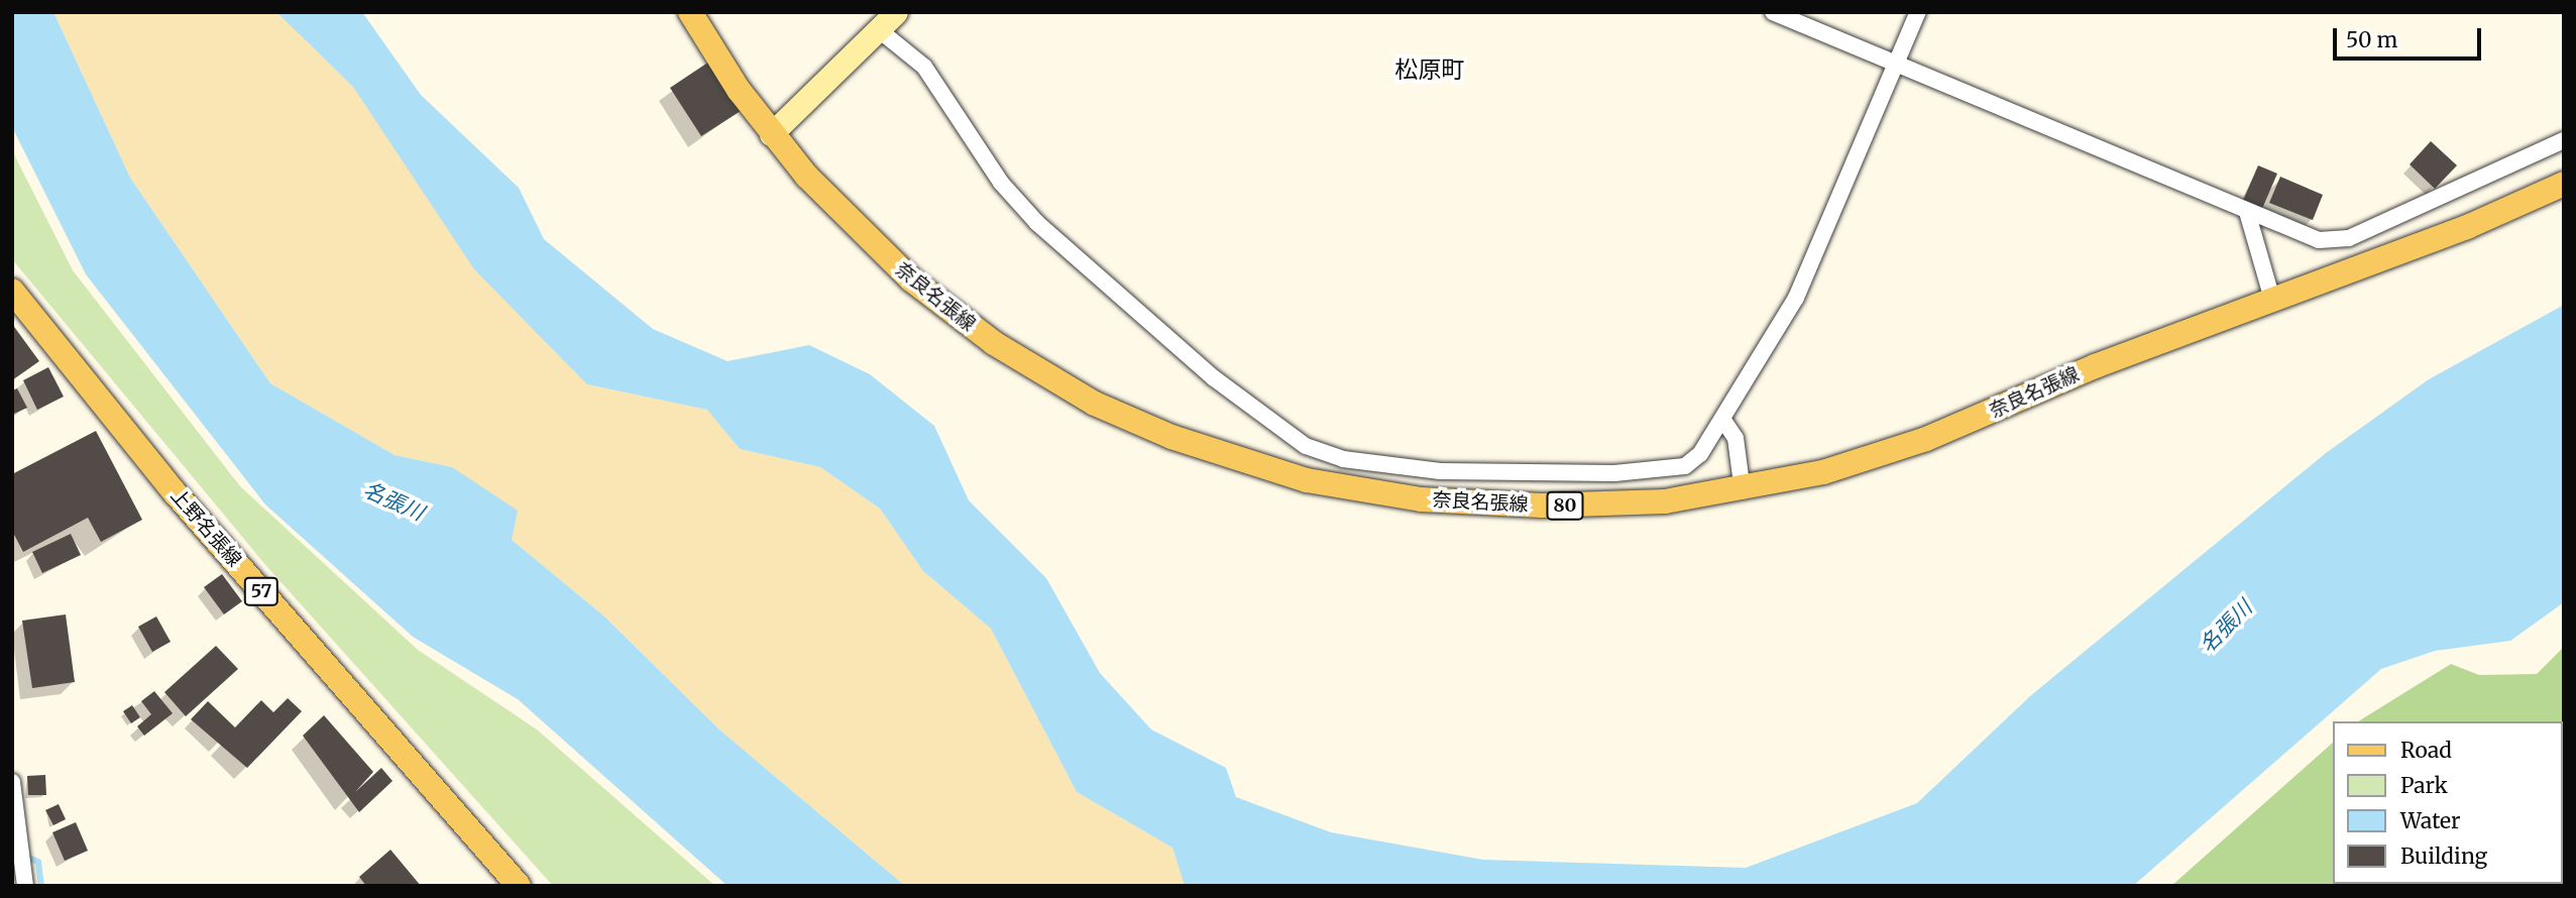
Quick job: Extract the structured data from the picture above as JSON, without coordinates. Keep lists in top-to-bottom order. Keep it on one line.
{"streets":{"main road":["奈良名張線","80","上野名張線","57"]},"districts":["松原町"],"water":["名張川"],"legend":["Road","Park","Water","Building"],"scale_bar":"50 m"}
